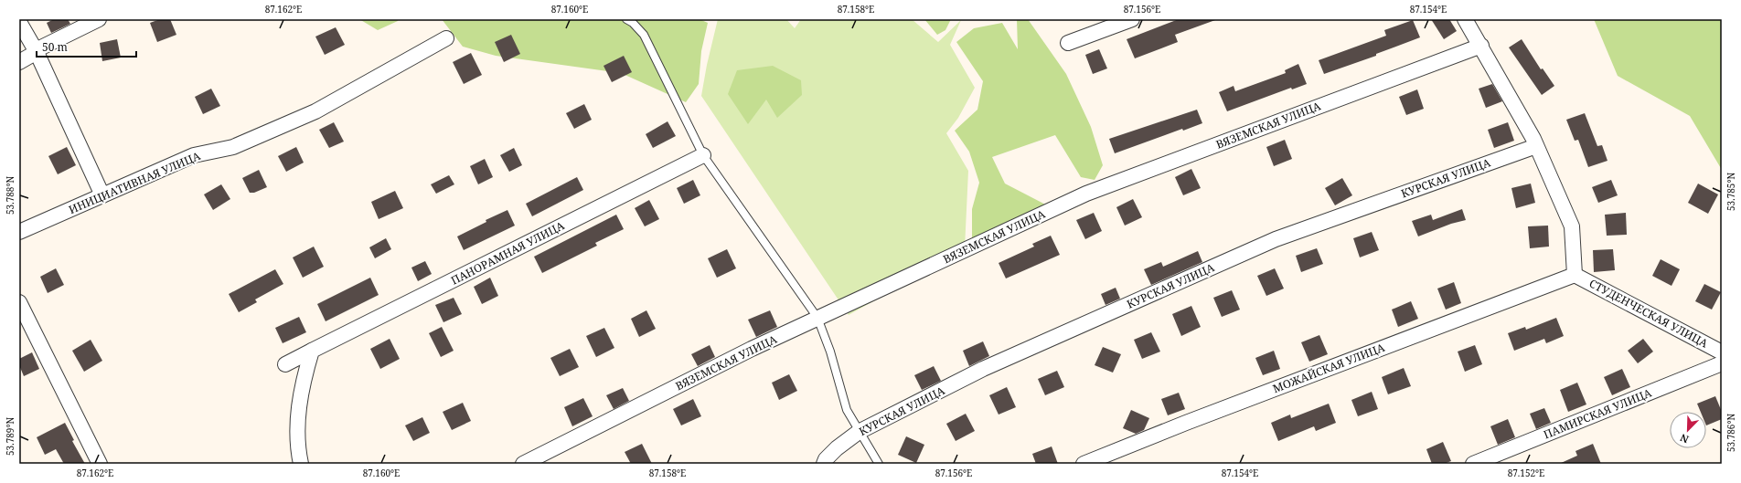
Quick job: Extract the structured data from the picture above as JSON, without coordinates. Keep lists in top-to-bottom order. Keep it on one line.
{"streets":{"street":["ВЯЗЕМСКАЯ УЛИЦА","КУРСКАЯ УЛИЦА","ИНИЦИАТИВНАЯ УЛИЦА","ПАНОРАМНАЯ УЛИЦА","СТУДЕНЧЕСКАЯ УЛИЦА","МОЖАЙСКАЯ УЛИЦА","ПАМИРСКАЯ УЛИЦА"]},"crossings":[["СТУДЕНЧЕСКАЯ УЛИЦА","МОЖАЙСКАЯ УЛИЦА"]],"scale_bar":"50 m","north":"bottom left","coordinates":["87.162°E","87.160°E","87.158°E","87.156°E","87.154°E","53.785°N","53.788°N","53.786°N","53.789°N","87.152°E"]}
